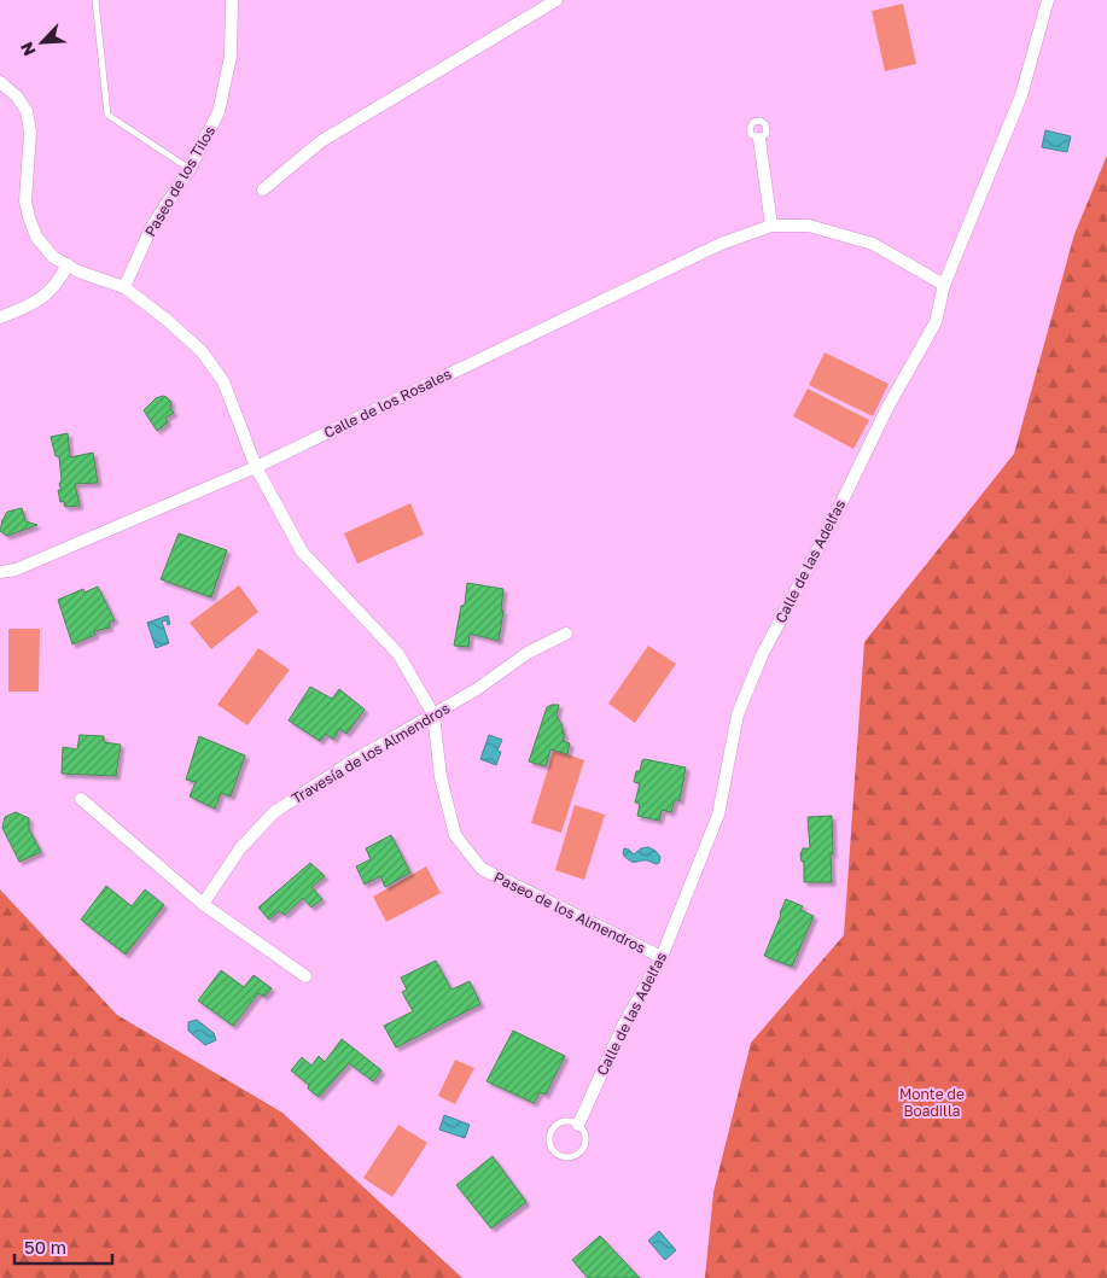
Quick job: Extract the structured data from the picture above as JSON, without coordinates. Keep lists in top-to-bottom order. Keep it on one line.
{"streets":{"street":["Paseo de los Tilos","Calle de los Rosales","Calle de las Adelfas","Travesía de los Almendros","Paseo de los Almendros"]},"crossings":[["Paseo de los Tilos","Paseo de los Almendros"],["Calle de los Rosales","Calle de las Adelfas"],["Calle de los Rosales","Paseo de los Almendros"],["Calle de las Adelfas","Paseo de los Almendros"],["Travesía de los Almendros","Paseo de los Almendros"]],"parks":["Monte de Boadilla"],"scale_bar":"50 m","north":"bottom left"}
